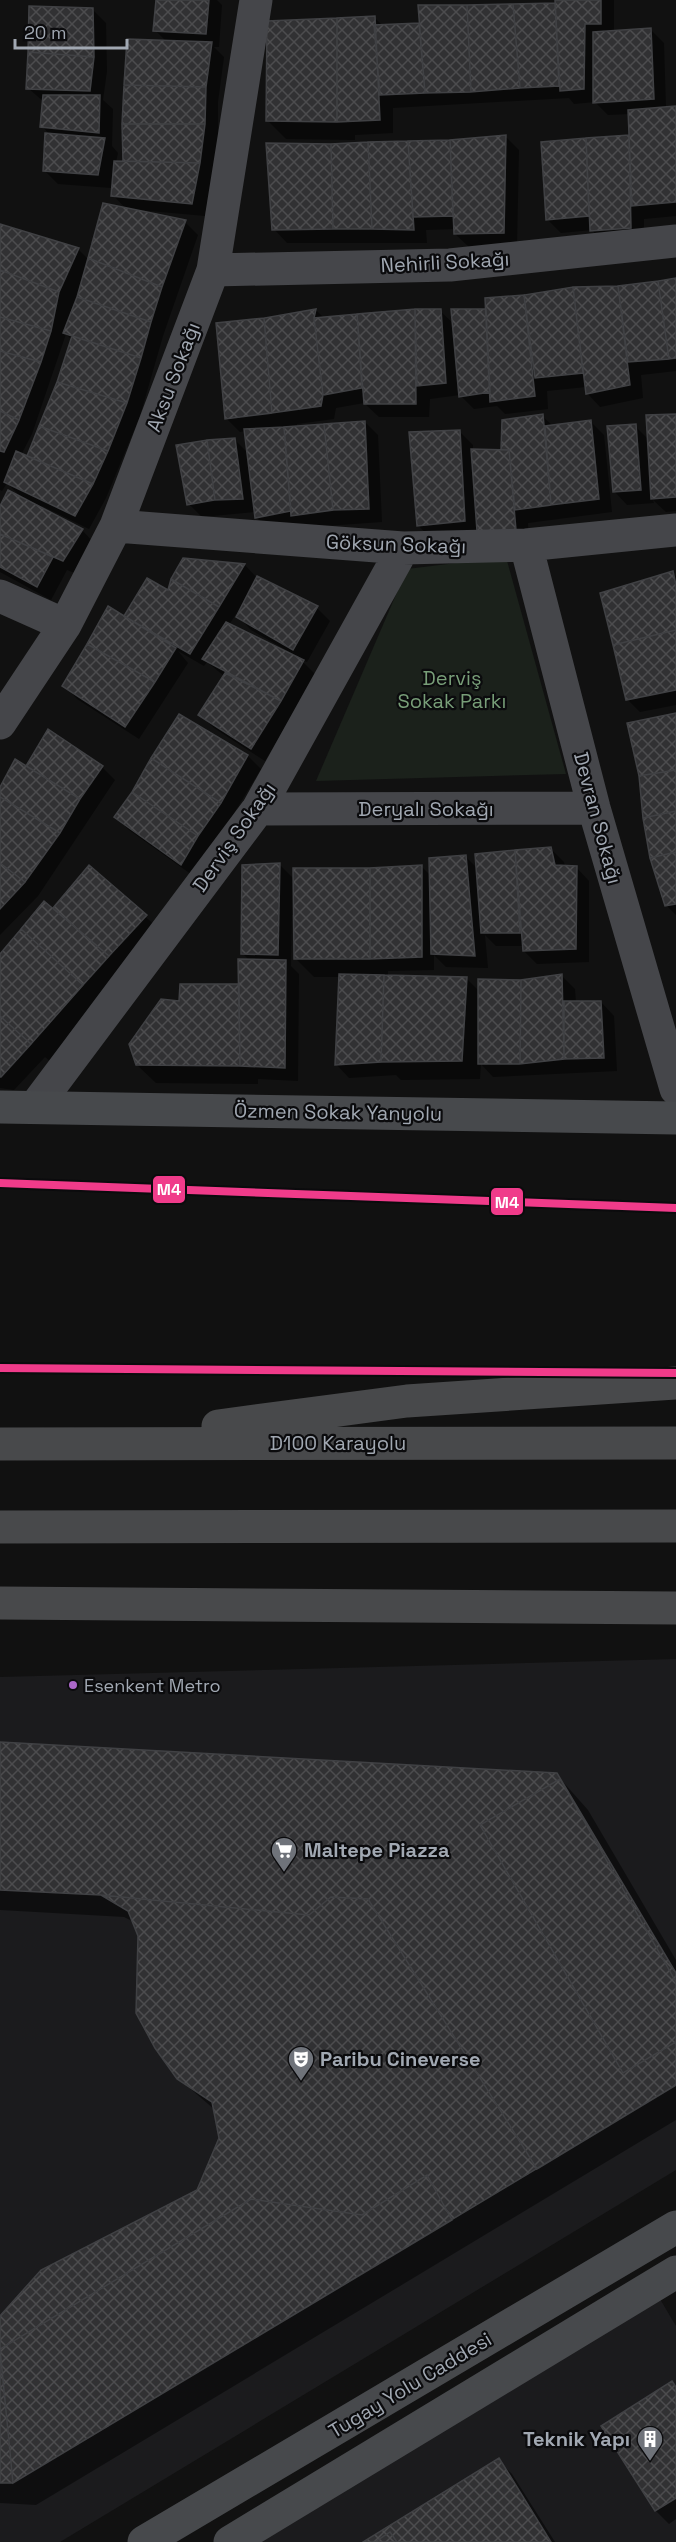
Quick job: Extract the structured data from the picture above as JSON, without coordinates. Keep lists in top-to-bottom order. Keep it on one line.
{"streets":{"highway":["D100 Karayolu"],"main road":["Özmen Sokak Yanyolu","Tugay Yolu Caddesi"],"street":["Nehirli Sokağı","Aksu Sokağı","Göksun Sokağı","Deryalı Sokağı","Devran Sokağı","Derviş Sokağı"]},"crossings":[["Nehirli Sokağı","Aksu Sokağı"],["Aksu Sokağı","Göksun Sokağı"],["Göksun Sokağı","Devran Sokağı"],["Göksun Sokağı","Derviş Sokağı"],["Deryalı Sokağı","Devran Sokağı"],["Deryalı Sokağı","Derviş Sokağı"],["Derviş Sokağı","Özmen Sokak Yanyolu"]],"parks":["Derviş Sokak Parkı"],"places":{"other":["Esenkent Metro"],"supermarket":["Maltepe Piazza"],"theatre":["Paribu Cineverse"],"building":["Teknik Yapı"]},"lines":["transit line M4"],"scale_bar":"20 m"}
